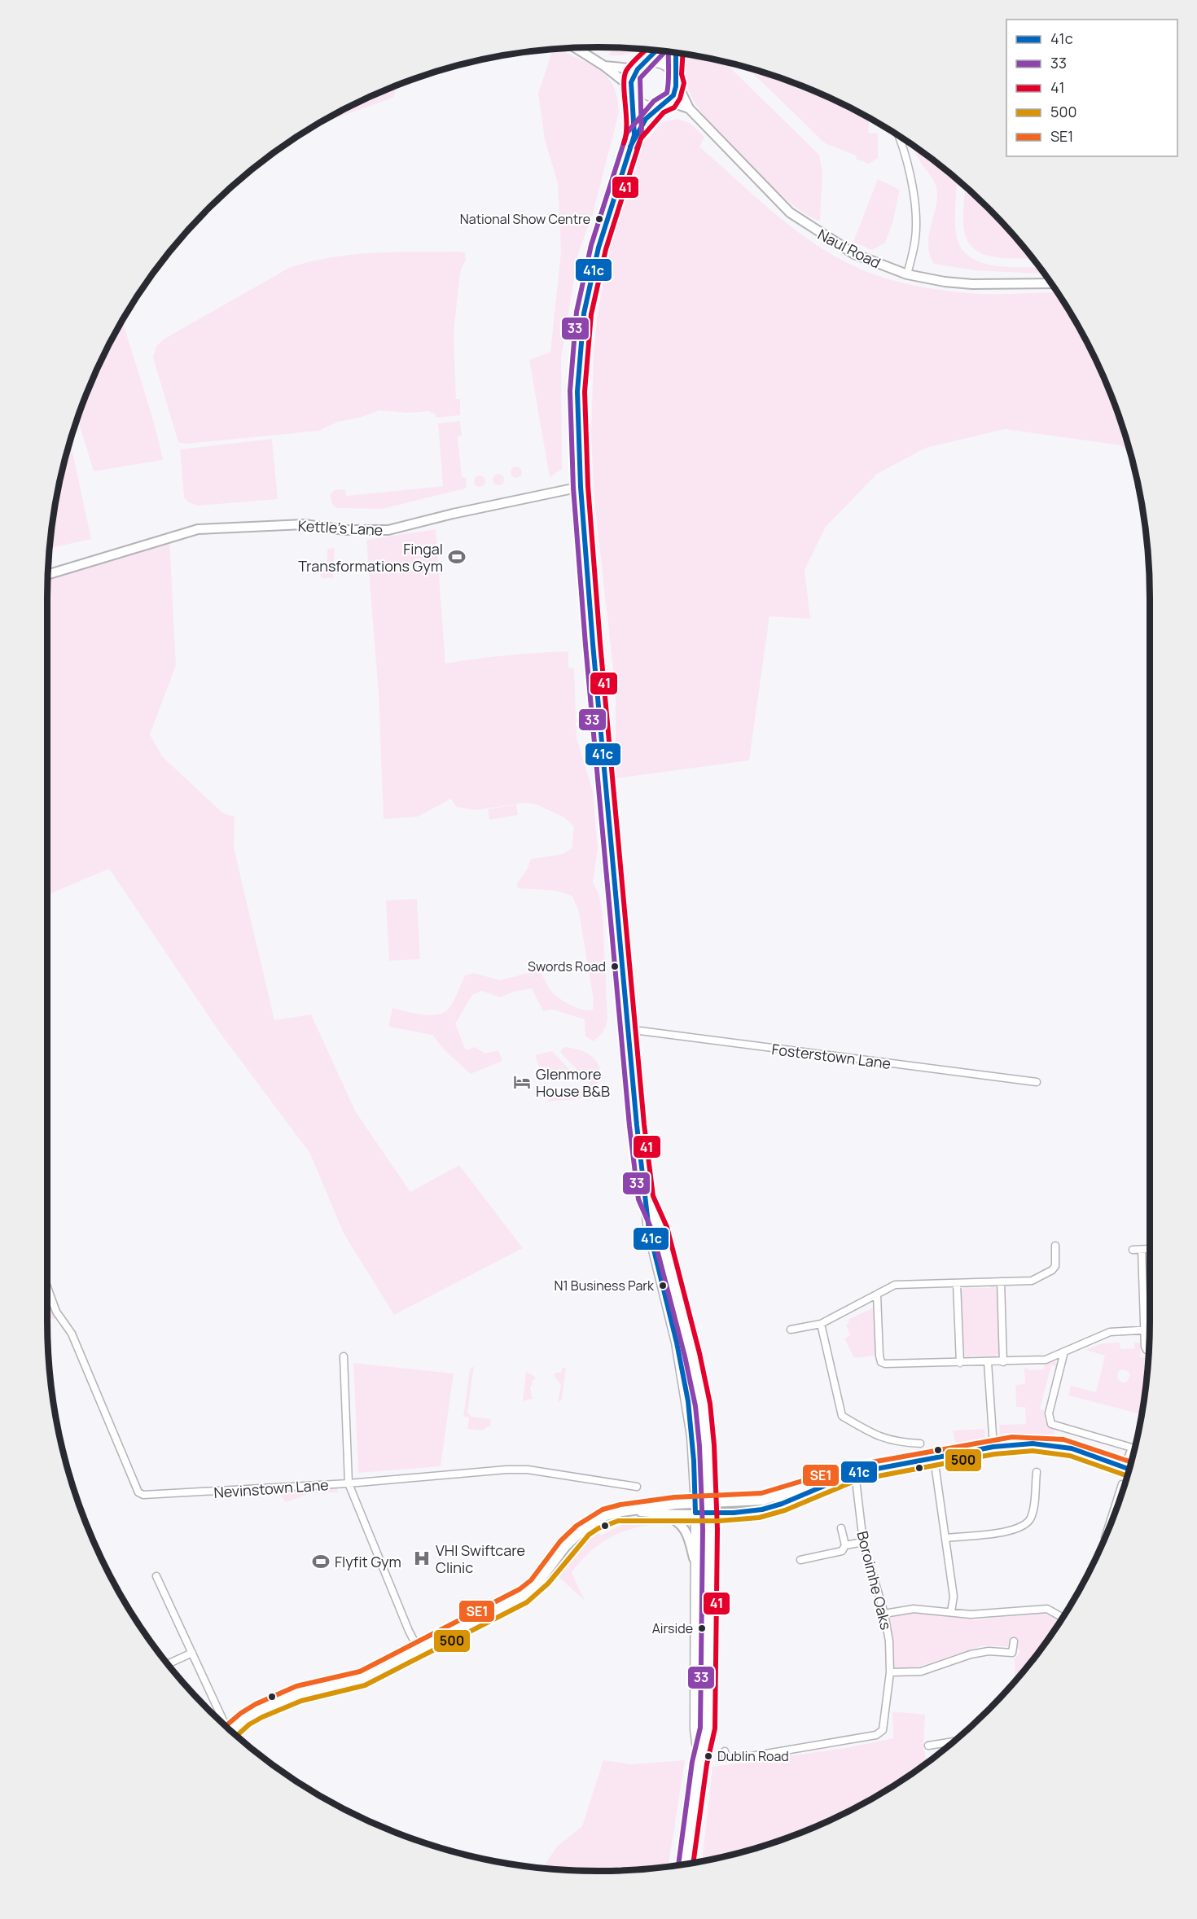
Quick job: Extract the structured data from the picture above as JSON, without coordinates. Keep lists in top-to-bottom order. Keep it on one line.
{"streets":{"street":["Naul Road","Kettle's Lane","Fosterstown Lane","Nevinstown Lane","Boroimhe Oaks"]},"places":{"other":["National Show Centre","Swords Road","N1 Business Park","Airside","Dublin Road"],"sports":["Fingal Transformations Gym","Flyfit Gym"],"hotel":["Glenmore House B&B"],"hospital":["VHI Swiftcare Clinic"]},"lines":["transit line 41","transit line 41c","transit line 33","transit line SE1","transit line 500"],"legend":["41c","33","41","500","SE1"]}
